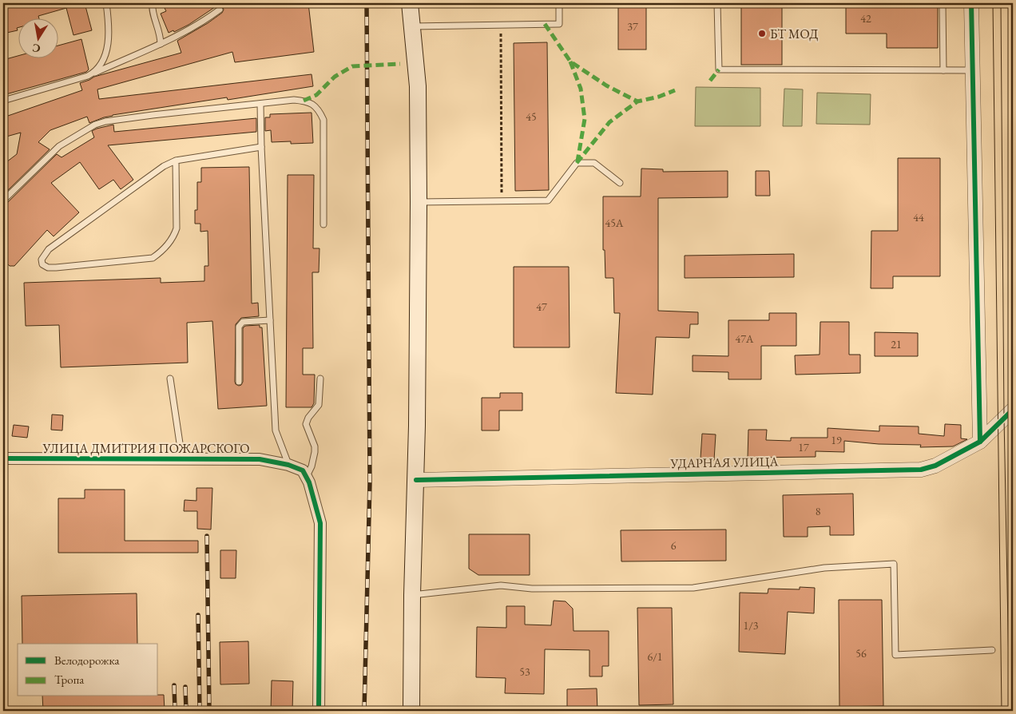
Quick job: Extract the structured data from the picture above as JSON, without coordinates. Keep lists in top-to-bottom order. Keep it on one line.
{"streets":{"street":["УЛИЦА ДМИТРИЯ ПОЖАРСКОГО","УДАРНАЯ УЛИЦА"]},"places":["БТ МОД"],"house_numbers":["42","37","45","44","45А","47","47А","21","19","17","8","6","1/3","56","6/1","53"],"legend":["Велодорожка","Тропа"],"north":"bottom"}
